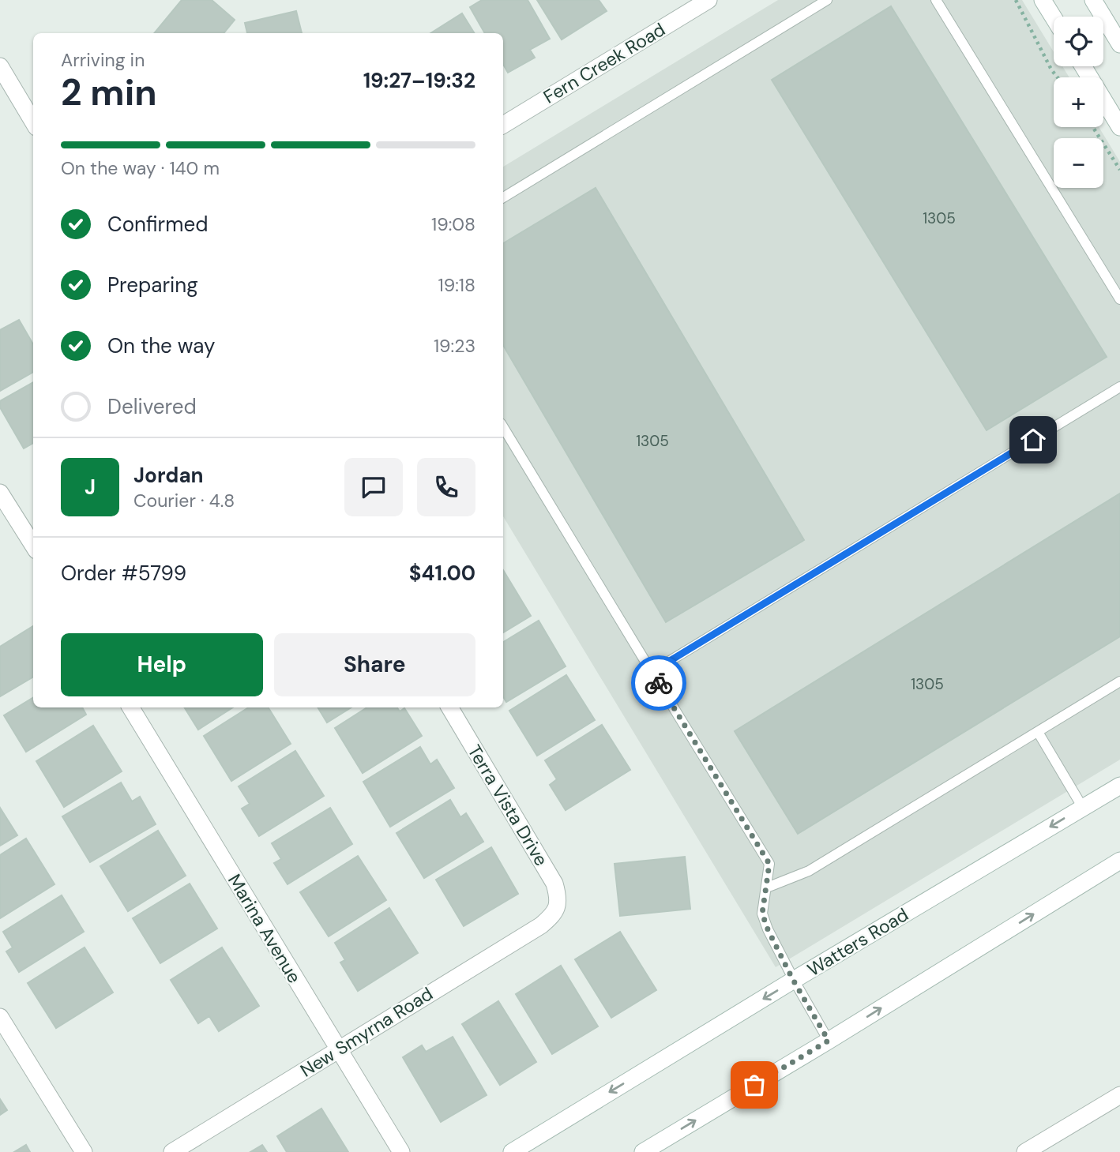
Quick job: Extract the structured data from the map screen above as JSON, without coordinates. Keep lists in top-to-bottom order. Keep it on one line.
{"streets":{"street":["Fern Creek Road","Terra Vista Drive","Marina Avenue","Watters Road","New Smyrna Road"]},"crossings":[["Terra Vista Drive","New Smyrna Road"],["Marina Avenue","New Smyrna Road"]],"house_numbers":["1305","1305","1305"],"page":{"map_buttons":["+","−"],"heading":["2 min","Arriving in","19:27–19:32"],"panel":["Jordan","Courier · 4.8","Order #5799","$41.00"],"bar":"On the way · 140 m","list":[["Confirmed","19:08"],["Preparing","19:18"],["On the way","19:23"],"Delivered"],"round":"J","buttons":["Help","Share"]}}
